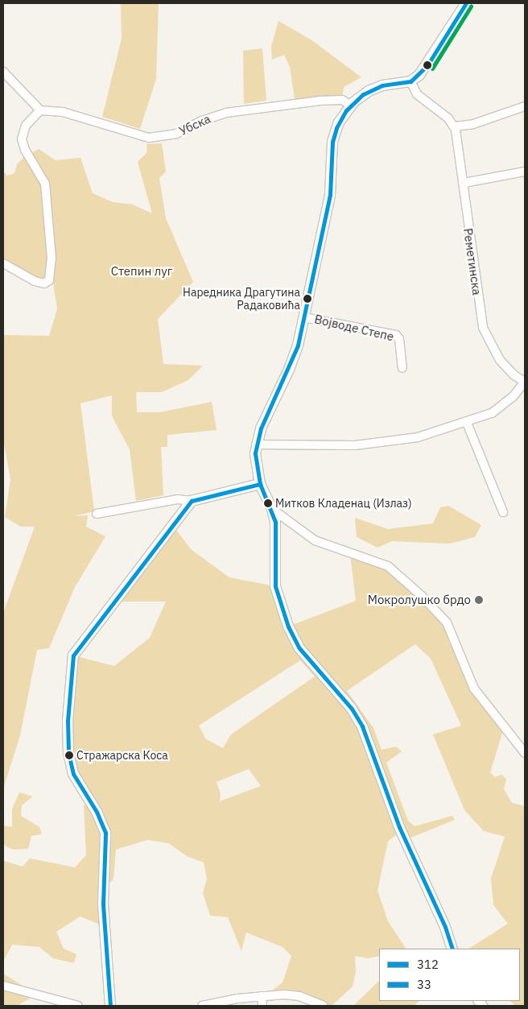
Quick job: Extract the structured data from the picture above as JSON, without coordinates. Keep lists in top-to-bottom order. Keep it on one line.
{"streets":{"street":["Убска","Реметинска","Војводе Степе"]},"crossings":[["Убска","Војводе Степе"]],"parks":["Степин луг"],"places":["Наредника Драгутина Радаковића","Митков Кладенац (Излаз)","Мокролушко брдо","Стражарска Коса"],"lines":["transit line 33","transit line 312"],"legend":["312","33"]}
